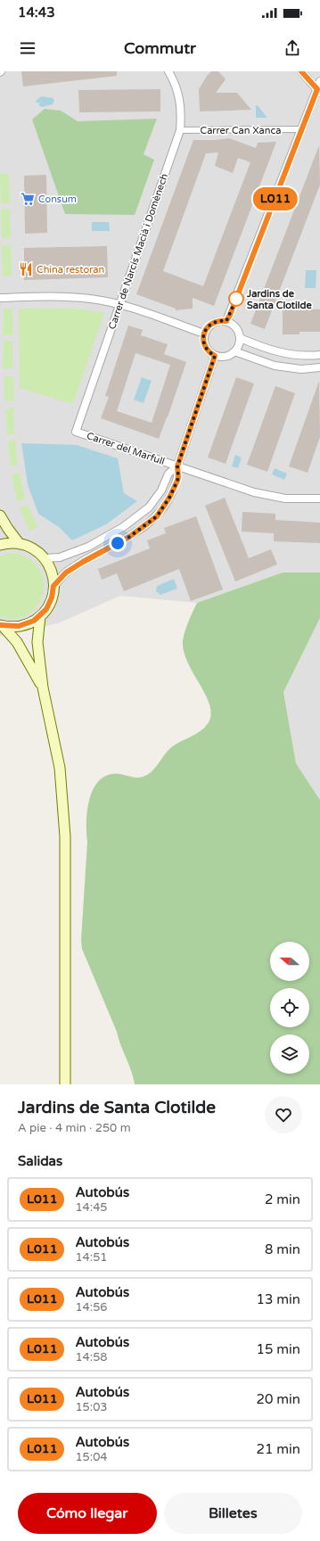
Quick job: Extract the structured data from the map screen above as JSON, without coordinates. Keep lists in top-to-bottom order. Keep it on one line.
{"streets":{"street":["Carrer Can Xanca","Carrer de Narcís Macià i Domènech","Carrer del Marfull"]},"crossings":[["Carrer Can Xanca","Carrer de Narcís Macià i Domènech"],["Carrer de Narcís Macià i Domènech","Carrer del Marfull"]],"places":{"supermarket":["Consum"],"restaurant":["China restoran"],"other":["Jardins de Santa Clotilde"]},"lines":["bus line L011"],"north":"left","page":{"status":"14:43","header":"Commutr","on_map":"L011","heading":[["Jardins de Santa Clotilde","A pie · 4 min · 250 m"],"Salidas"],"list":[{"mark":"L011","name":"Autobús","note":"14:45","value":"2 min"},{"mark":"L011","name":"Autobús","note":"14:51","value":"8 min"},{"mark":"L011","name":"Autobús","note":"14:56","value":"13 min"},{"mark":"L011","name":"Autobús","note":"14:58","value":"15 min"},{"mark":"L011","name":"Autobús","note":"15:03","value":"20 min"},{"mark":"L011","name":"Autobús","note":"15:04","value":"21 min"}],"buttons":["Cómo llegar","Billetes"]}}
